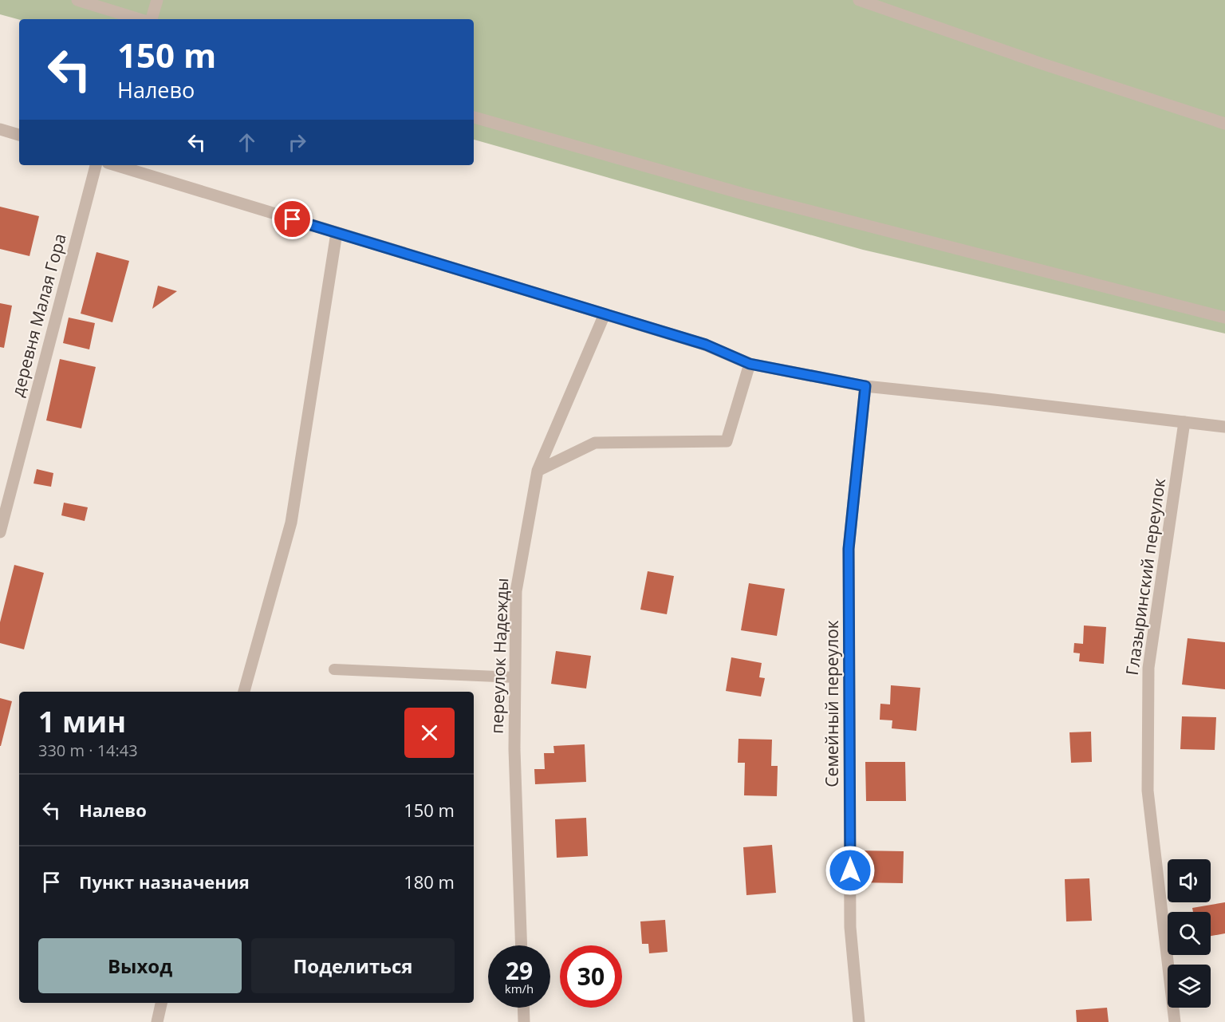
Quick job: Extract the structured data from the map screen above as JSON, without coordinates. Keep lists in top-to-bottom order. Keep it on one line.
{"streets":{"street":["деревня Малая Гора","Глазыринский переулок","переулок Надежды","Семейный переулок"]},"page":{"turn":["150 m","Налево"],"heading":["1 мин","330 m · 14:43"],"list":[{"name":"Налево","value":"150 m"},{"name":"Пункт назначения","value":"180 m"}],"buttons":["Выход","Поделиться"],"speed":"29 km/h","limit":"30"}}
